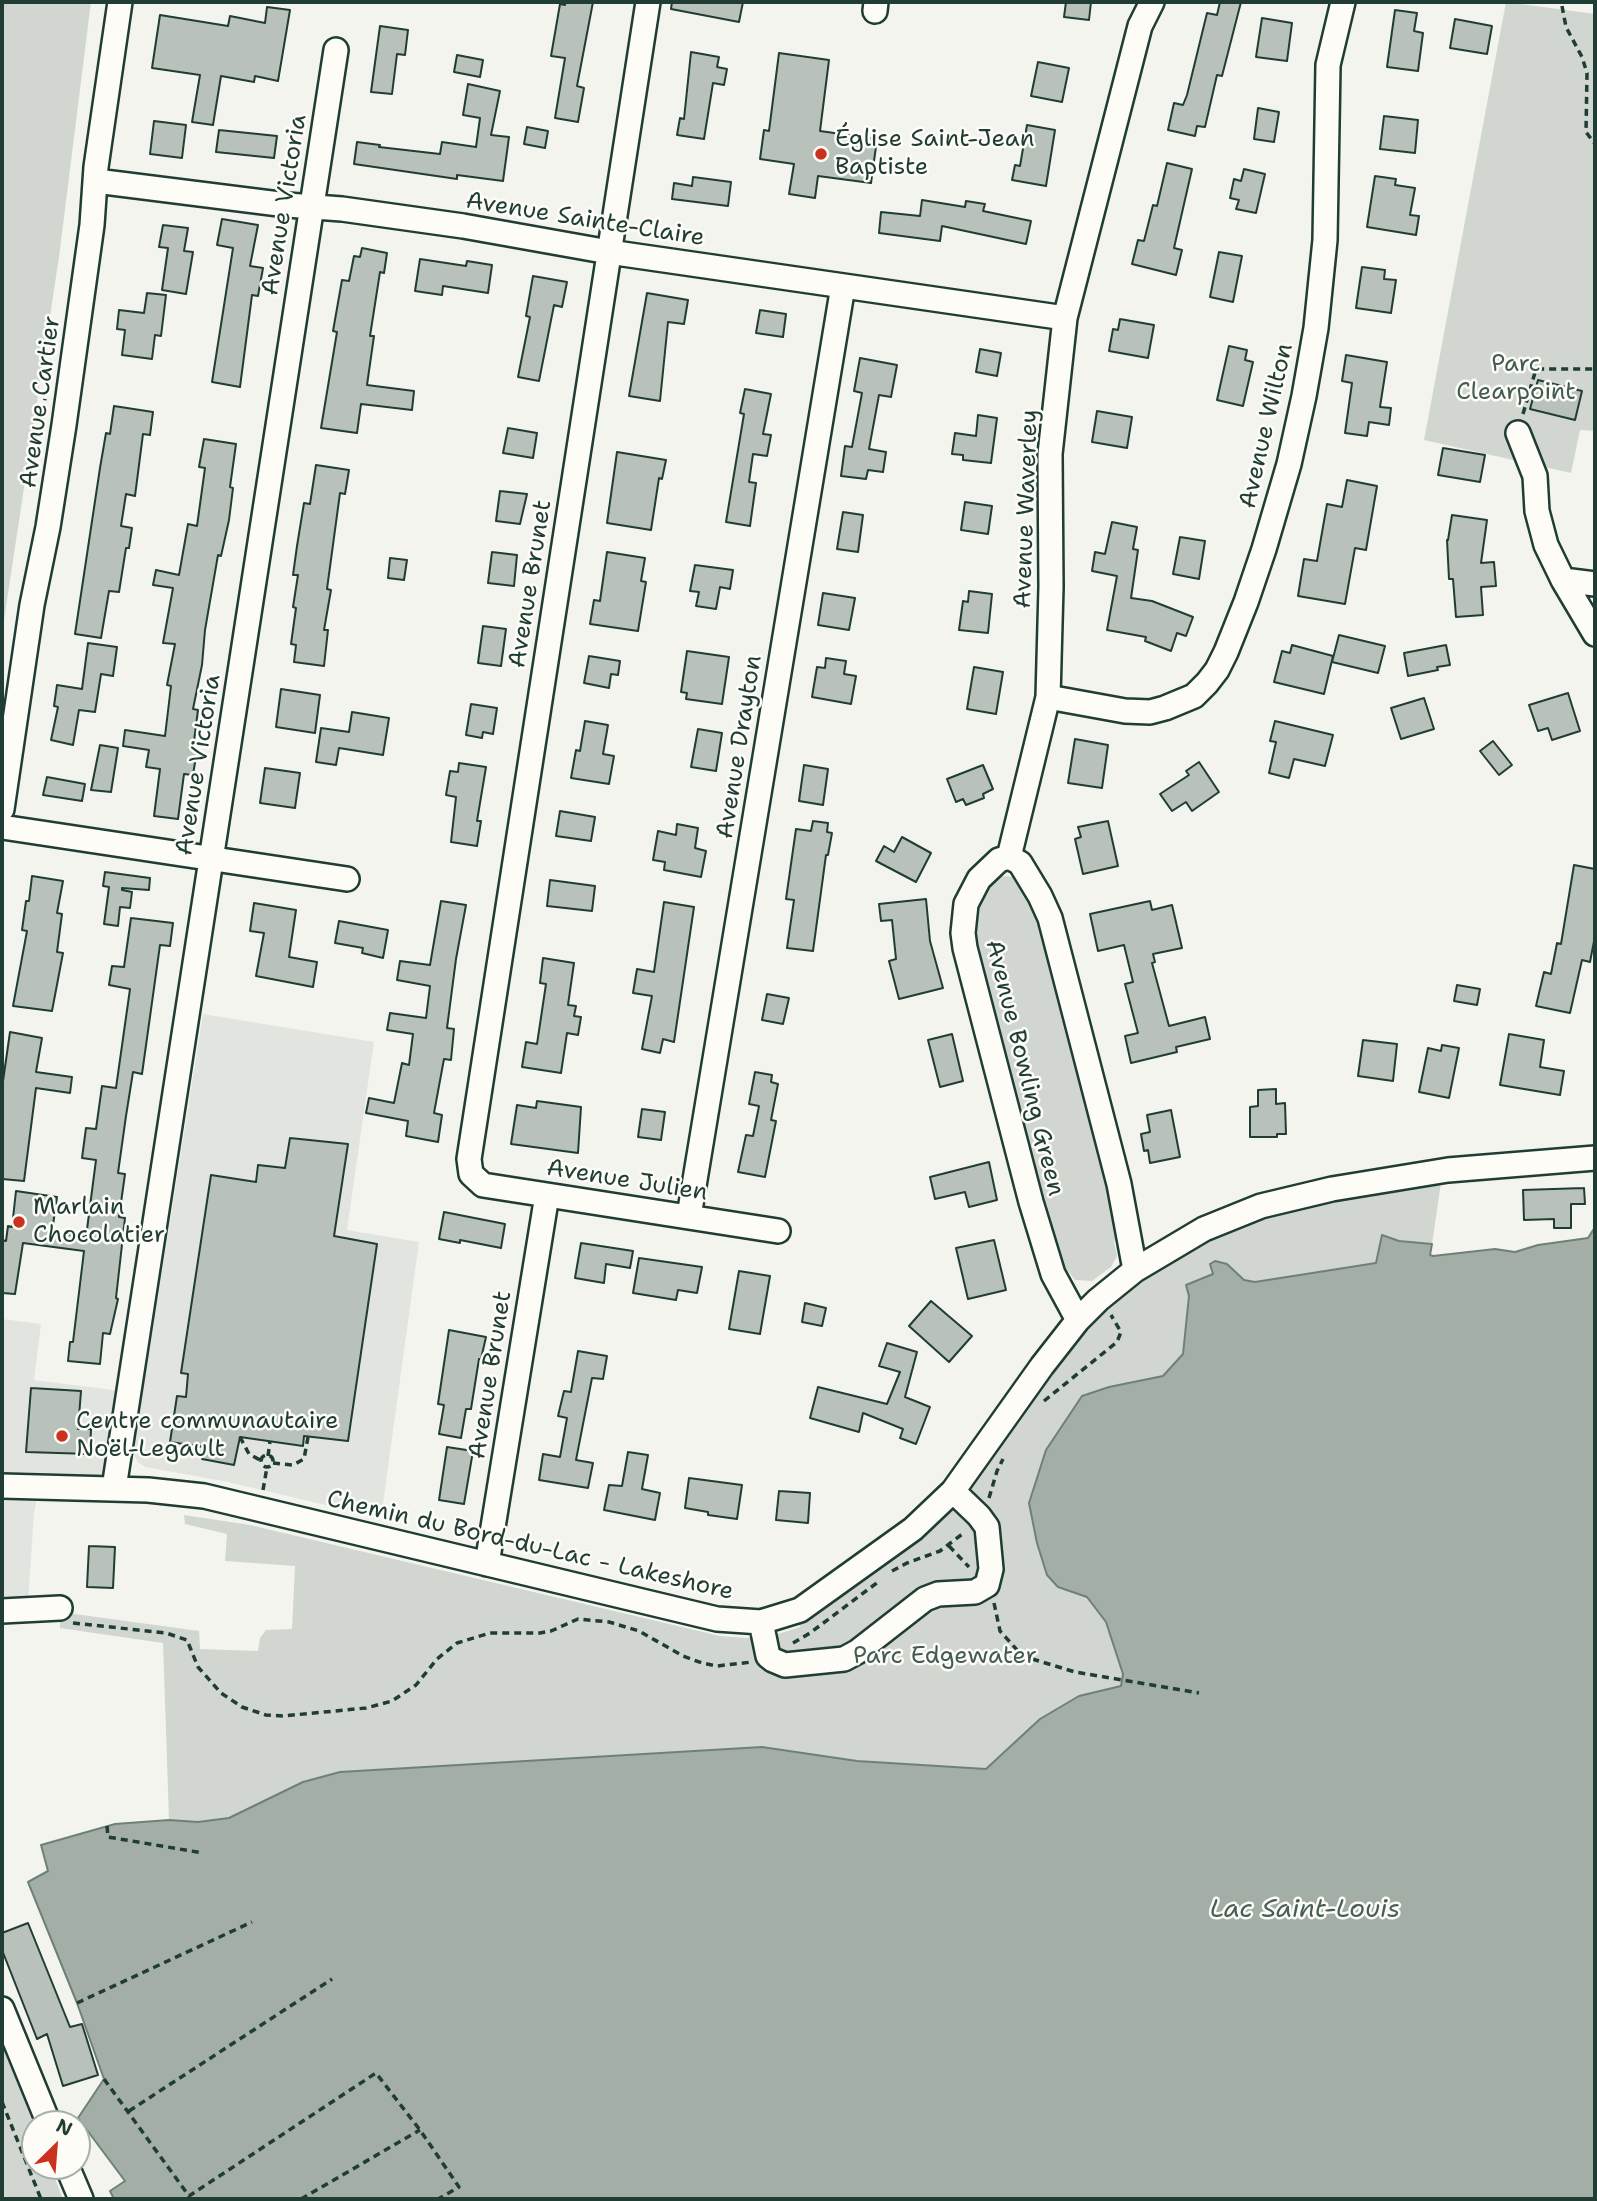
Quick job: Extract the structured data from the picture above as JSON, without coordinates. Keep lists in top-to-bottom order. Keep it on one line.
{"streets":{"street":["Avenue Victoria","Avenue Sainte-Claire","Avenue Cartier","Avenue Wilton","Avenue Waverley","Avenue Brunet","Avenue Drayton","Avenue Bowling Green","Avenue Julien","Chemin du Bord-du-Lac - Lakeshore"]},"crossings":[["Avenue Victoria","Avenue Sainte-Claire"],["Avenue Victoria","Chemin du Bord-du-Lac - Lakeshore"],["Avenue Sainte-Claire","Avenue Cartier"],["Avenue Sainte-Claire","Avenue Waverley"],["Avenue Sainte-Claire","Avenue Brunet"],["Avenue Sainte-Claire","Avenue Drayton"],["Avenue Wilton","Avenue Waverley"],["Avenue Waverley","Avenue Bowling Green"],["Avenue Brunet","Avenue Julien"],["Avenue Brunet","Chemin du Bord-du-Lac - Lakeshore"],["Avenue Drayton","Avenue Julien"],["Avenue Bowling Green","Chemin du Bord-du-Lac - Lakeshore"]],"water":["Lac Saint-Louis"],"parks":["Parc Clearpoint","Parc Edgewater"],"places":["Église Saint-Jean Baptiste","Marlain Chocolatier","Centre communautaire Noël-Legault"],"north":"top right"}
